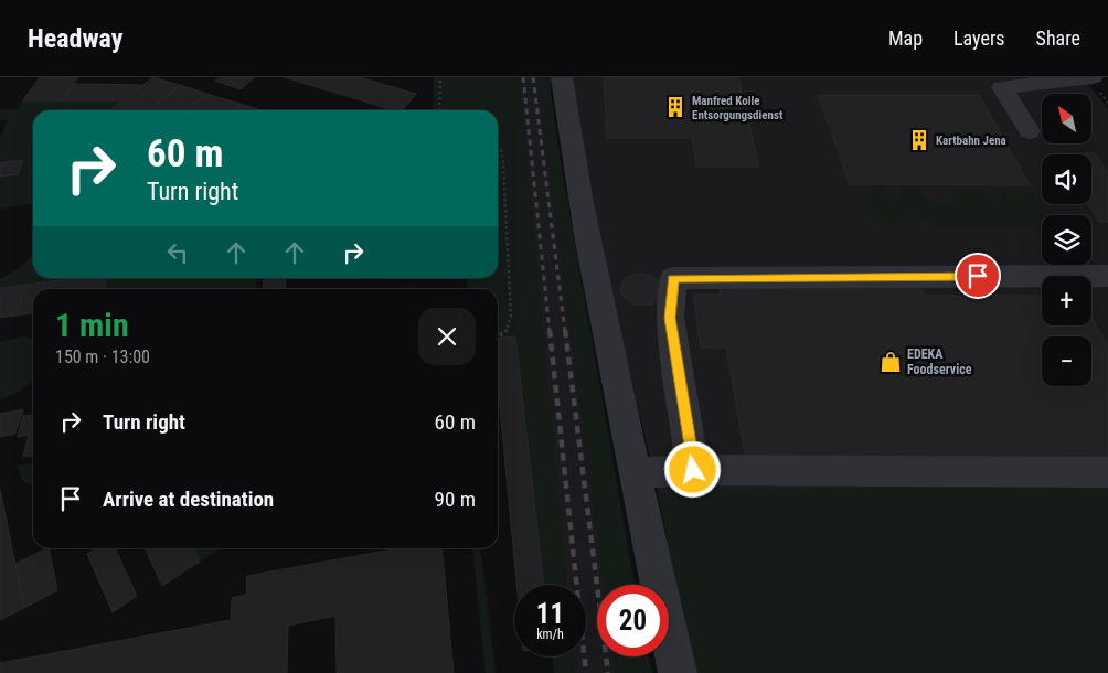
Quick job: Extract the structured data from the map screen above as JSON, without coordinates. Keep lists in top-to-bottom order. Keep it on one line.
{"places":{"building":["Manfred Kolle Entsorgungsdienst","Kartbahn Jena"],"shop":["EDEKA Foodservice"]},"north":"top left","page":{"header":"Headway","nav":["Map","Layers","Share"],"map_buttons":["+","−"],"turn":["60 m","Turn right"],"heading":["1 min","150 m · 13:00"],"list":[{"name":"Turn right","value":"60 m"},{"name":"Arrive at destination","value":"90 m"}],"speed":"11 km/h","limit":"20"}}
